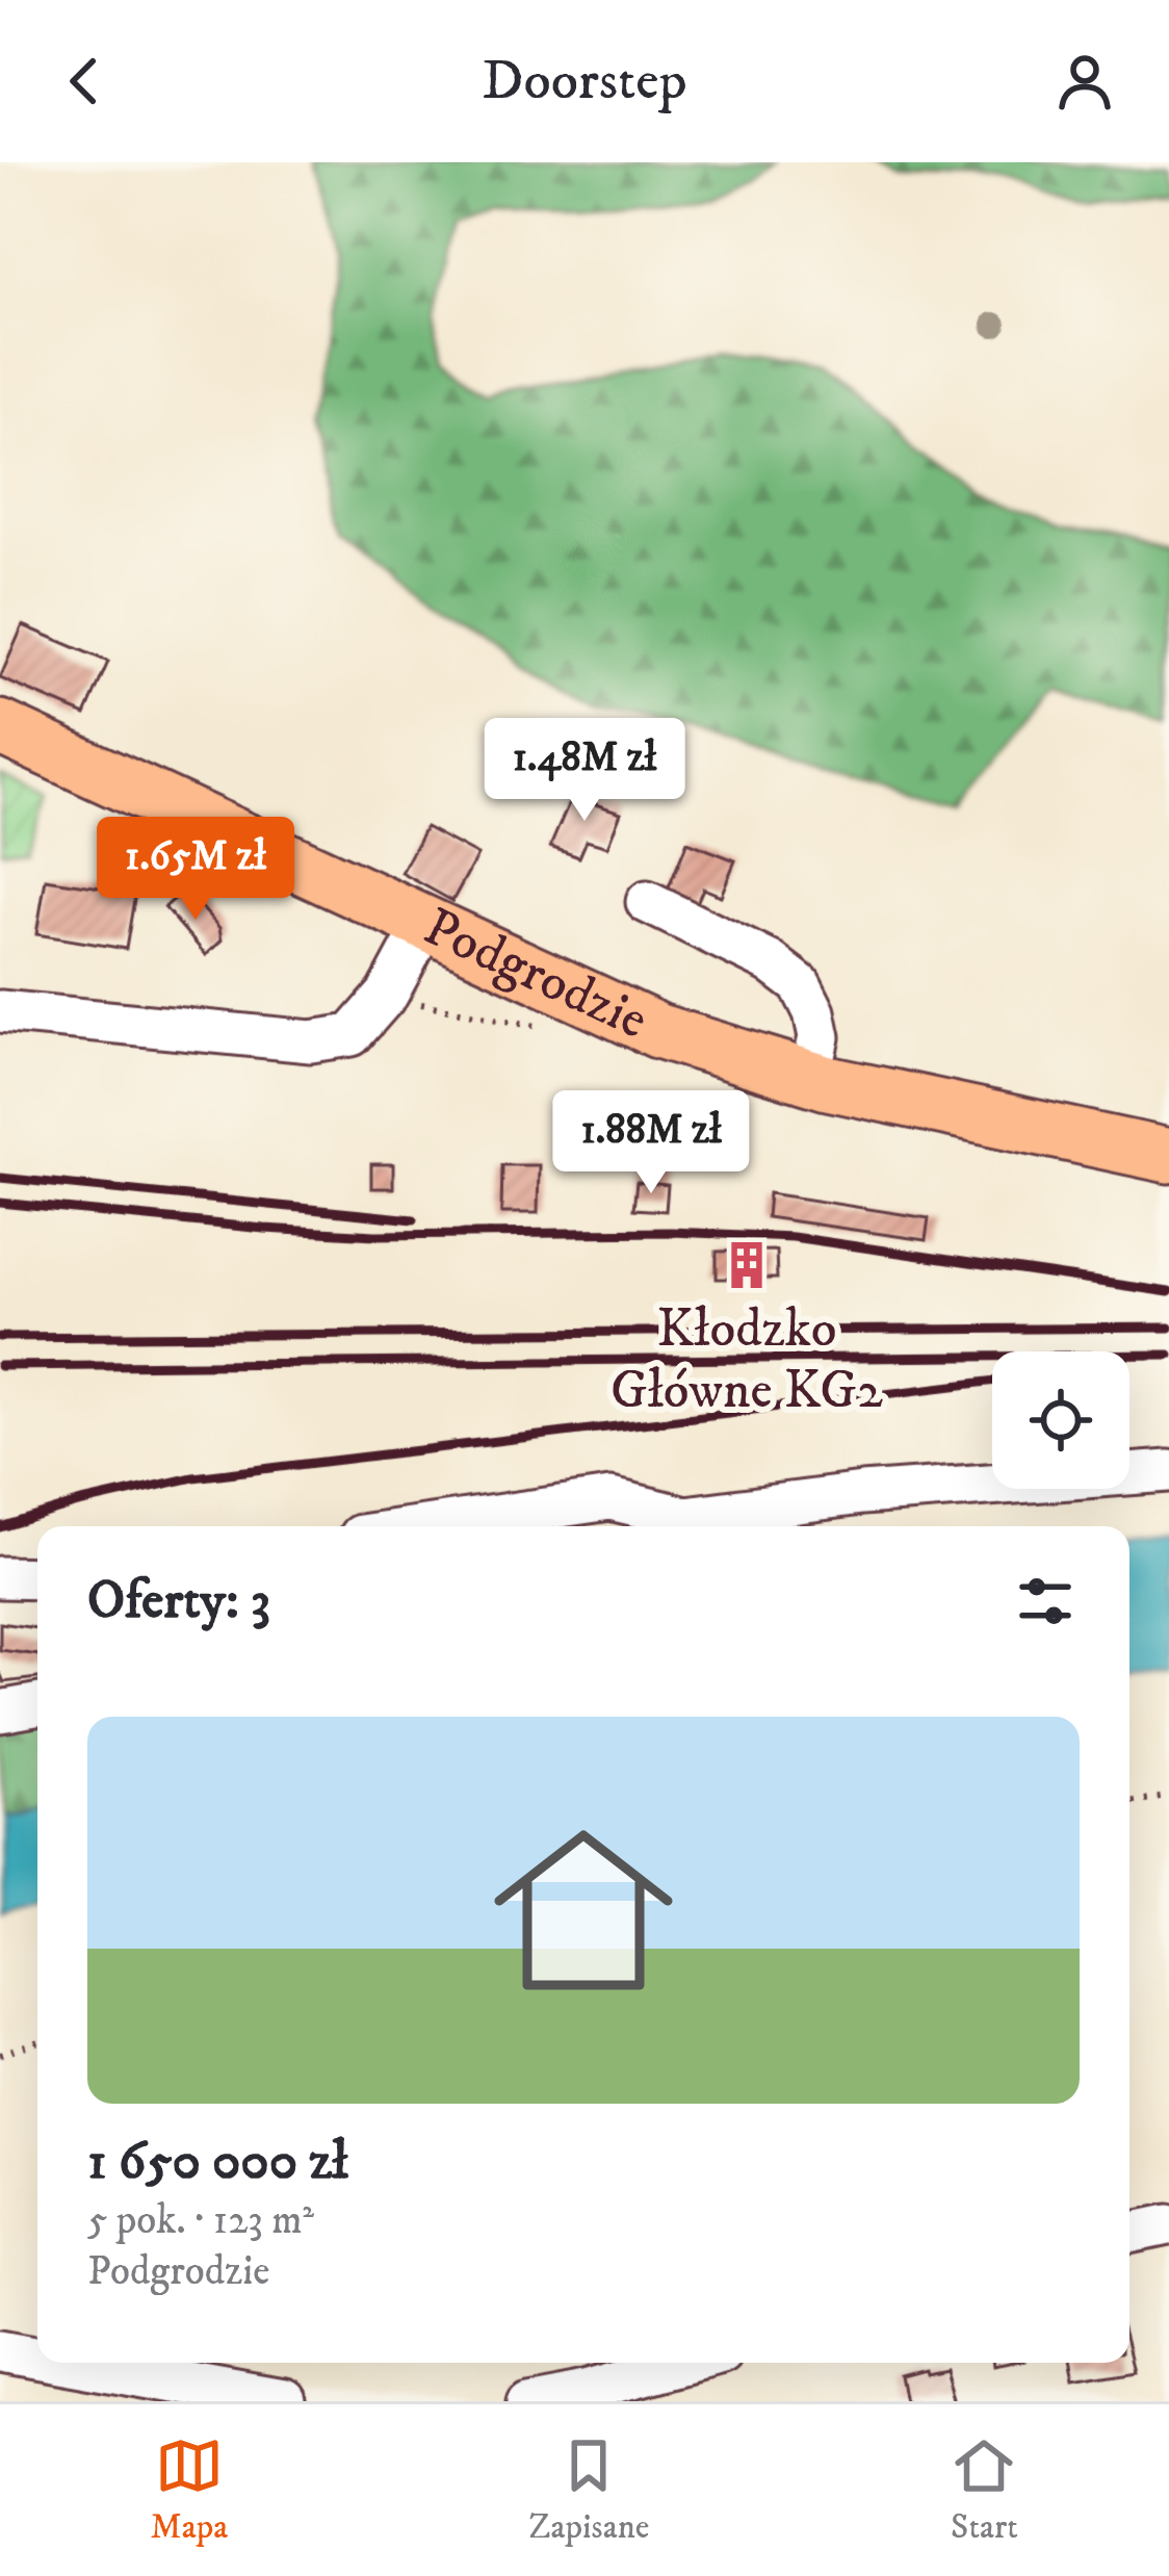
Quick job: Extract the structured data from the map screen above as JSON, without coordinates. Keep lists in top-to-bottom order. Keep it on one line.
{"streets":{"main road":["Podgrodzie"]},"places":{"building":["Kłodzko Główne KG2"]},"page":{"header":"Doorstep","price":["1.48M zł","1.65M zł","1.88M zł"],"heading":"Oferty: 3","list":[{"name":"1 650 000 zł","note":"5 pok. · 123 m² · Podgrodzie"}],"tabs":["Mapa","Zapisane","Start"]}}
